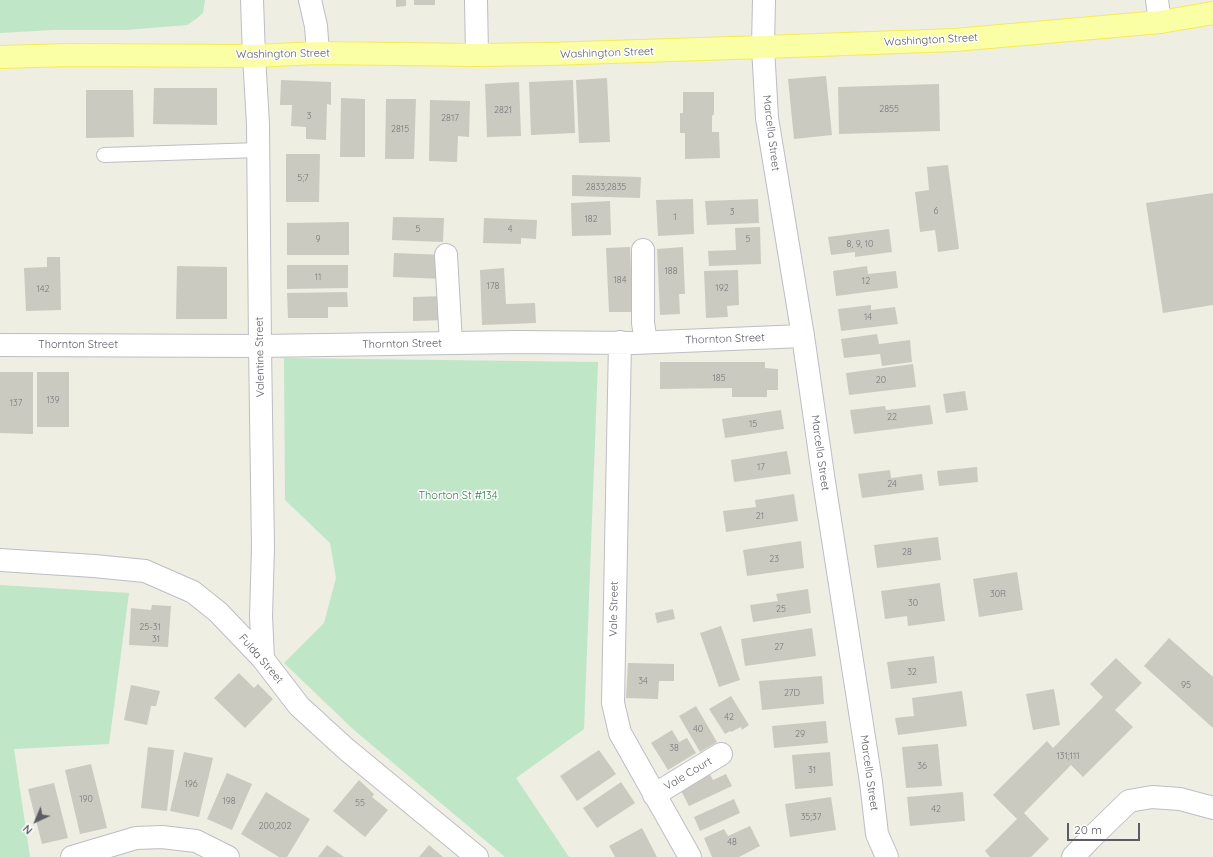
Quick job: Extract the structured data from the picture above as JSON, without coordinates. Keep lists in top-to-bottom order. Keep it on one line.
{"streets":{"main road":["Washington Street"],"street":["Marcella Street","Thornton Street","Valentine Street","Vale Street","Fulda Street","Vale Court"]},"crossings":[["Washington Street","Marcella Street"],["Washington Street","Valentine Street"],["Marcella Street","Thornton Street"],["Thornton Street","Valentine Street"],["Thornton Street","Vale Street"],["Valentine Street","Fulda Street"],["Vale Street","Vale Court"]],"parks":["Thorton St #134"],"house_numbers":["2855","2821","3","2817","2815","5;7","2833;2835","6","3","1","182","5","4","9","5","8, 9, 10","188","11","184","12","178","192","142","14","185","20","139","137","22","15","17","24","21","28","23","30R","30","25","25-31","31","27","32","34","95","27D","42","40","29","38","131;111","36","31","196","190","198","55","42","35;37","200,202","48"],"scale_bar":"20 m","north":"bottom left"}
